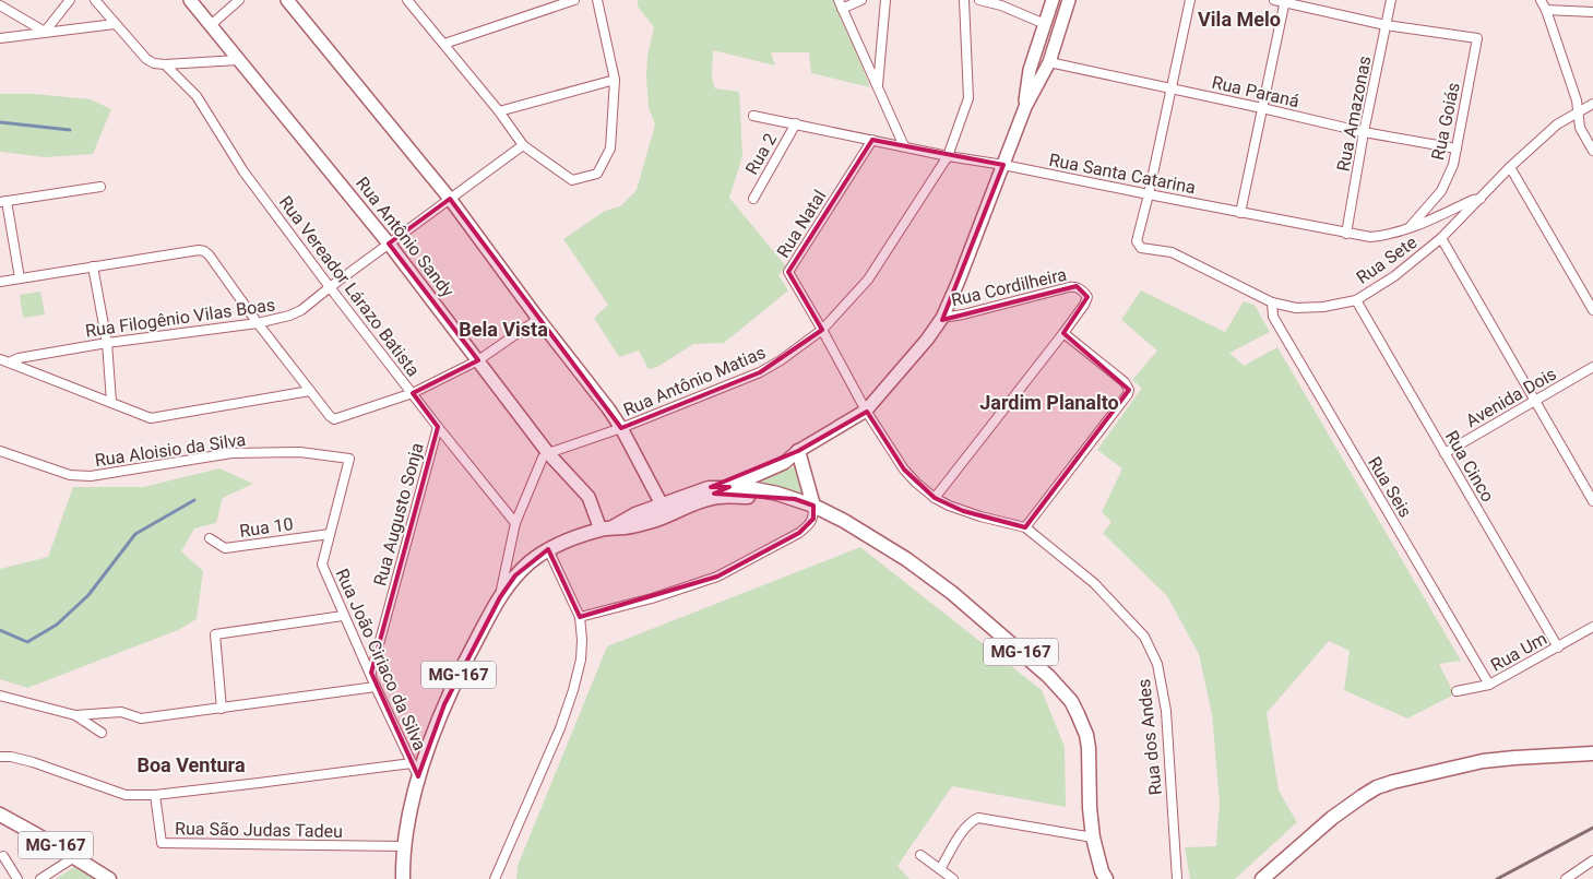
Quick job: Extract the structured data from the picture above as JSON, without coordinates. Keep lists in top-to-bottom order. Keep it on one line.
{"streets":{"main road":["MG-167"],"street":["Rua Paraná","Rua Amazonas","Rua Goiás","Rua 2","Rua Santa Catarina","Rua Natal","Rua Antônio Sandy","Rua Sete","Rua Vereador Lárazo Batista","Rua Cordilheira","Rua Filogênio Vilas Boas","Rua Antônio Matias","Avenida Dois","Rua Aloisio da Silva","Rua Cinco","Rua Seis","Rua Augusto Sonja","Rua 10","Rua Um","Rua João Ciriaco da Silva","Rua dos Andes","Rua São Judas Tadeu"]},"crossings":[["Rua Paraná","Rua Amazonas"],["Rua Paraná","Rua Goiás"],["Rua Amazonas","Rua Goiás"],["Rua Amazonas","Rua Santa Catarina"],["Rua Goiás","Rua Santa Catarina"],["Rua 2","Rua Santa Catarina"],["Rua Santa Catarina","Rua Natal"],["Rua Santa Catarina","Rua Sete"],["Rua Santa Catarina","Rua Antônio Matias"],["Rua Natal","Rua Antônio Matias"],["Rua Natal","Rua dos Andes"],["Rua Antônio Sandy","Rua Filogênio Vilas Boas"],["Rua Antônio Sandy","Rua Antônio Matias"],["Rua Antônio Sandy","MG-167"],["Rua Sete","Rua Cinco"],["Rua Sete","Rua Seis"],["Rua Vereador Lárazo Batista","Rua Filogênio Vilas Boas"],["Rua Vereador Lárazo Batista","Rua Augusto Sonja"],["Rua Cordilheira","Rua dos Andes"],["Avenida Dois","Rua Cinco"],["Rua Aloisio da Silva","Rua João Ciriaco da Silva"],["Rua Cinco","Rua Um"],["Rua Seis","Rua Um"],["Rua Augusto Sonja","Rua João Ciriaco da Silva"],["Rua 10","Rua João Ciriaco da Silva"],["MG-167","Rua João Ciriaco da Silva"],["MG-167","Rua São Judas Tadeu"]],"districts":["Vila Melo","Bela Vista","Jardim Planalto","Boa Ventura"]}
